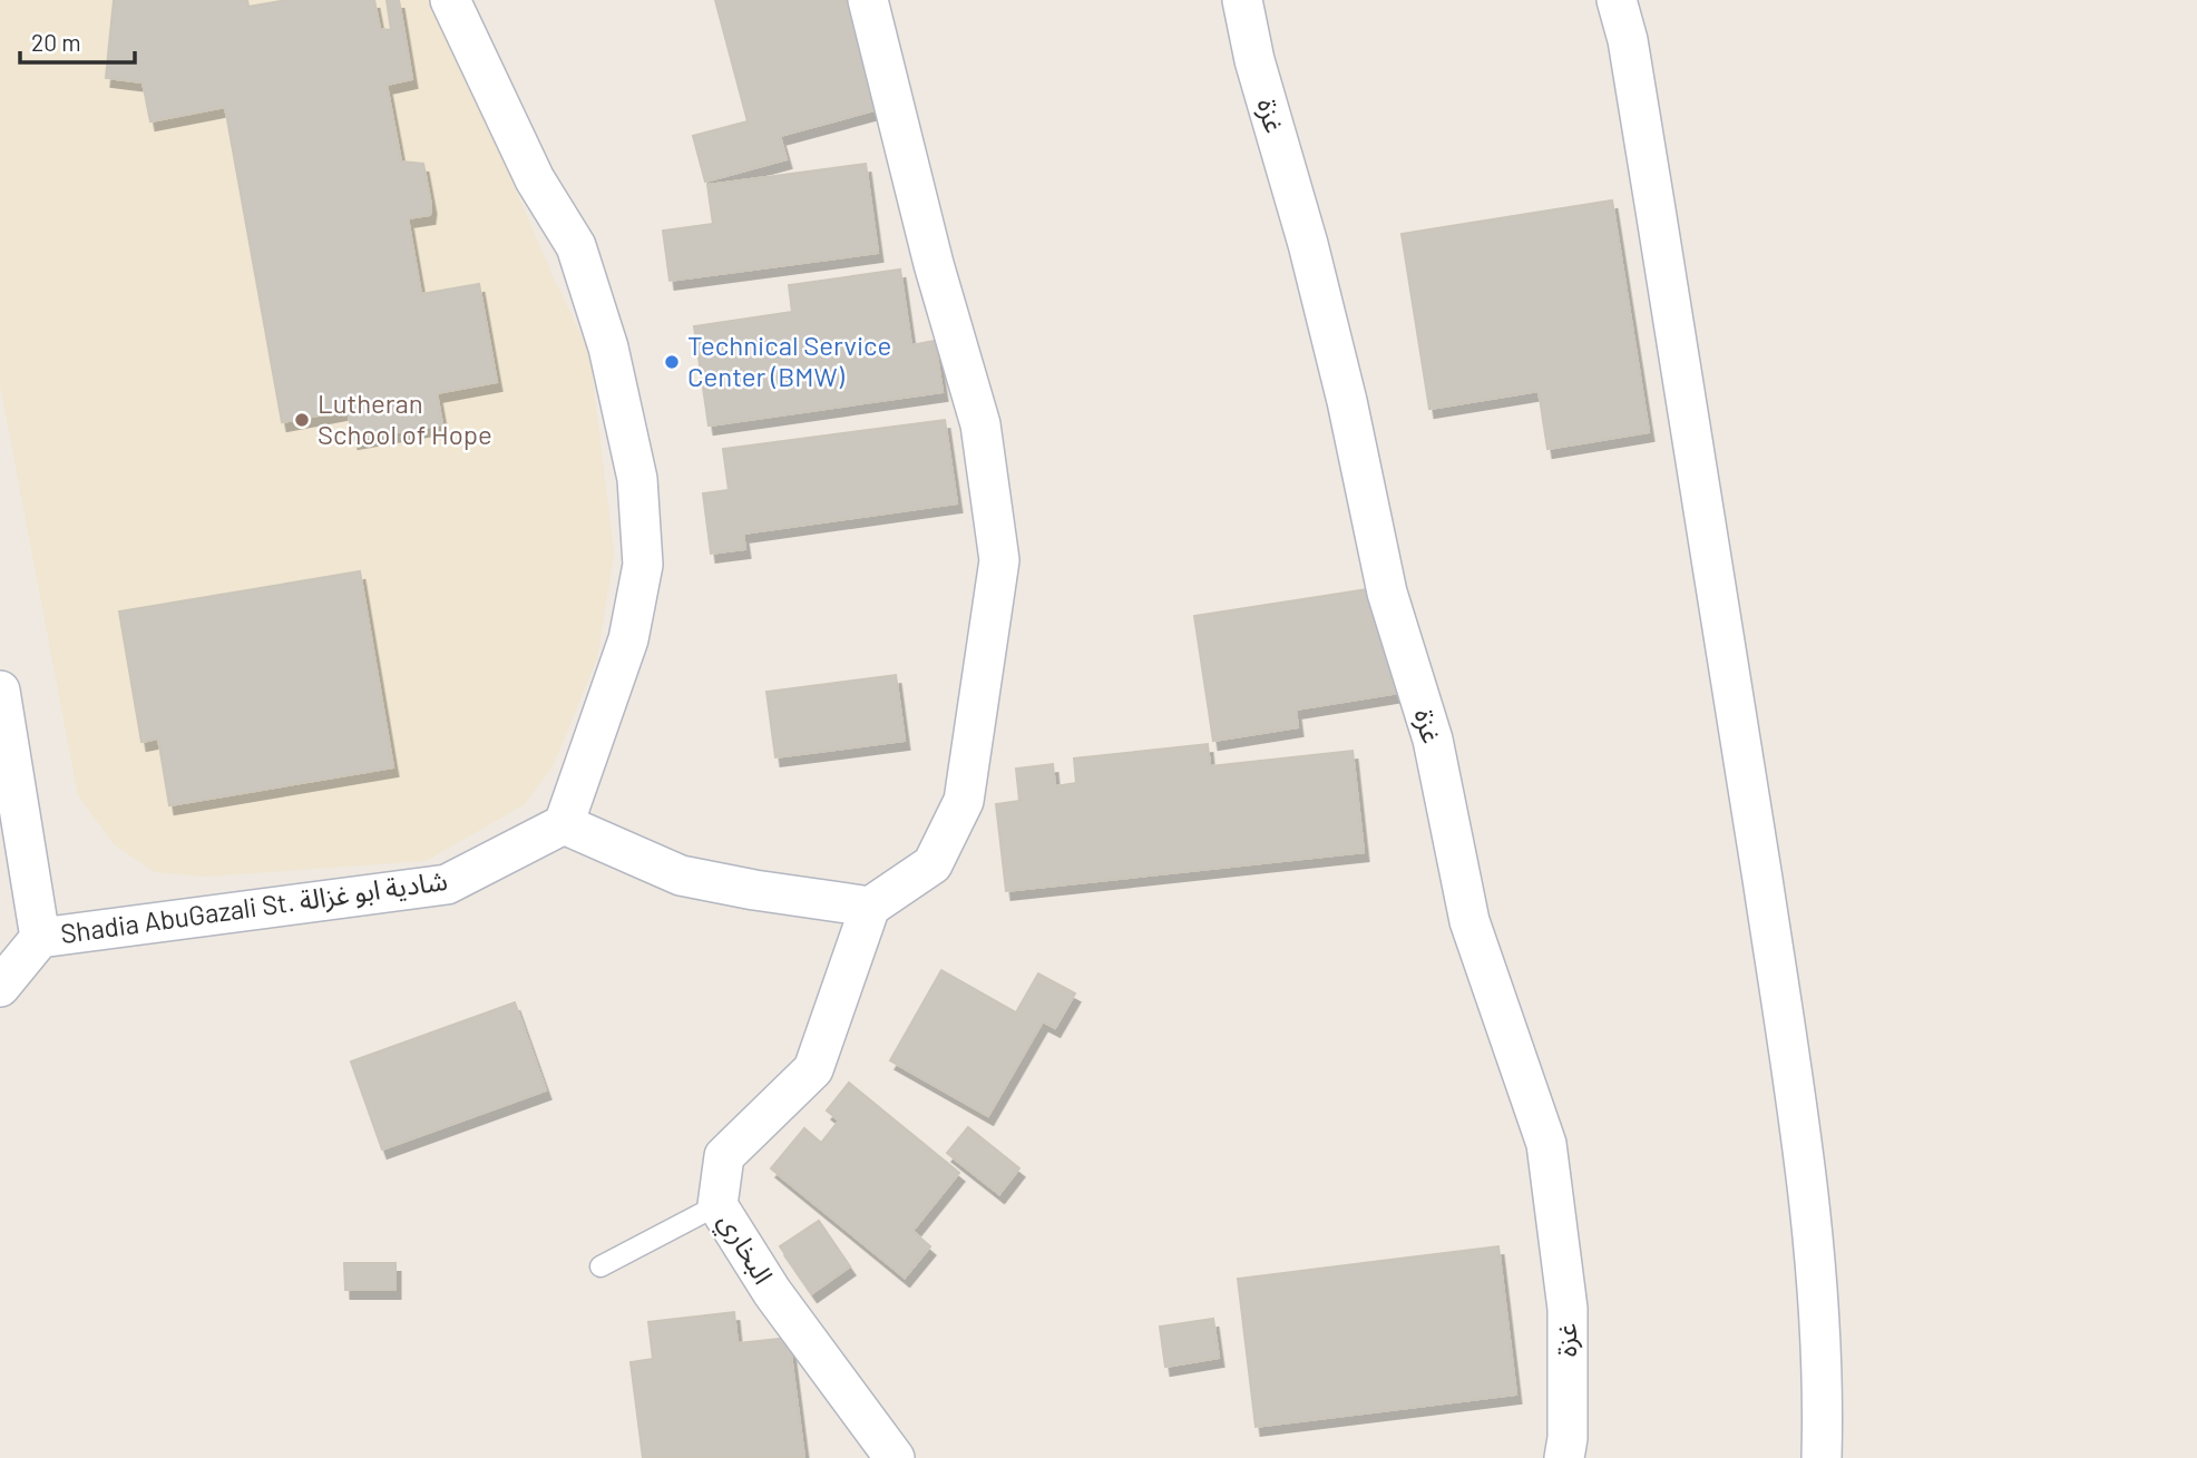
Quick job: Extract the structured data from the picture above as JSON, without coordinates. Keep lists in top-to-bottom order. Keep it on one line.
{"streets":{"street":["غزة","Shadia AbuGazali St. شادية ابو غزالة","البخاري"]},"places":["Technical Service Center (BMW)","Lutheran School of Hope"],"scale_bar":"20 m"}
